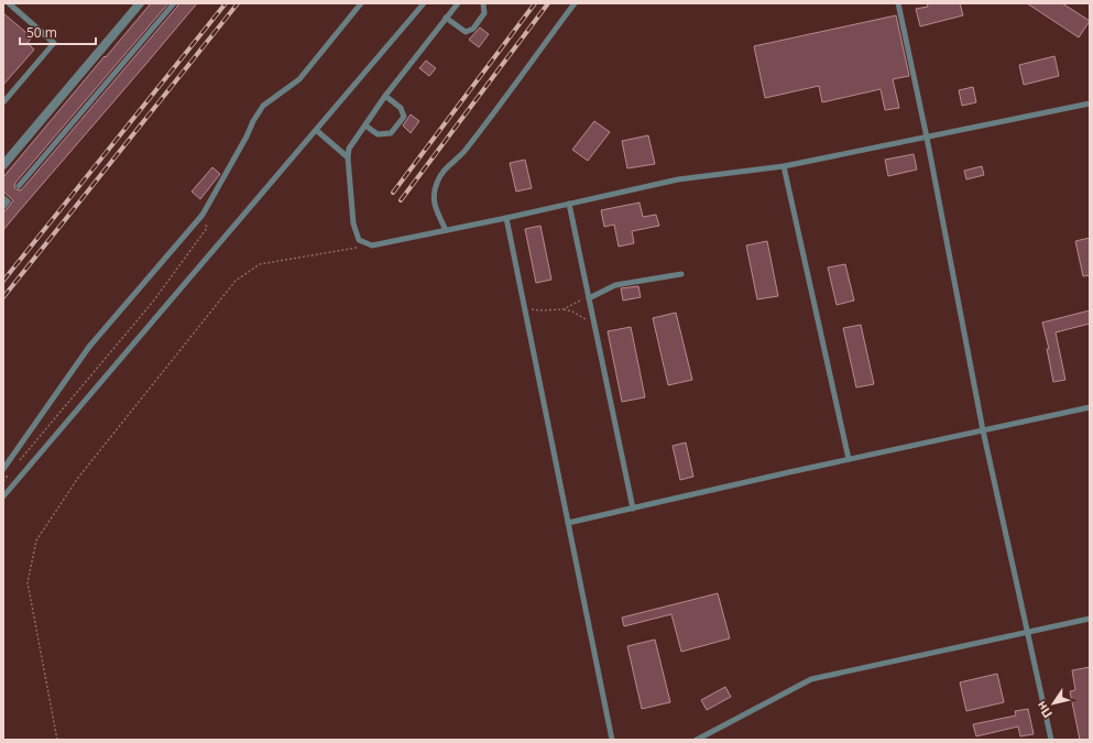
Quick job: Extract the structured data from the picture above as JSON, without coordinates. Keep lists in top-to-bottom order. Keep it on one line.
{"scale_bar":"50 m","north":"bottom left"}
